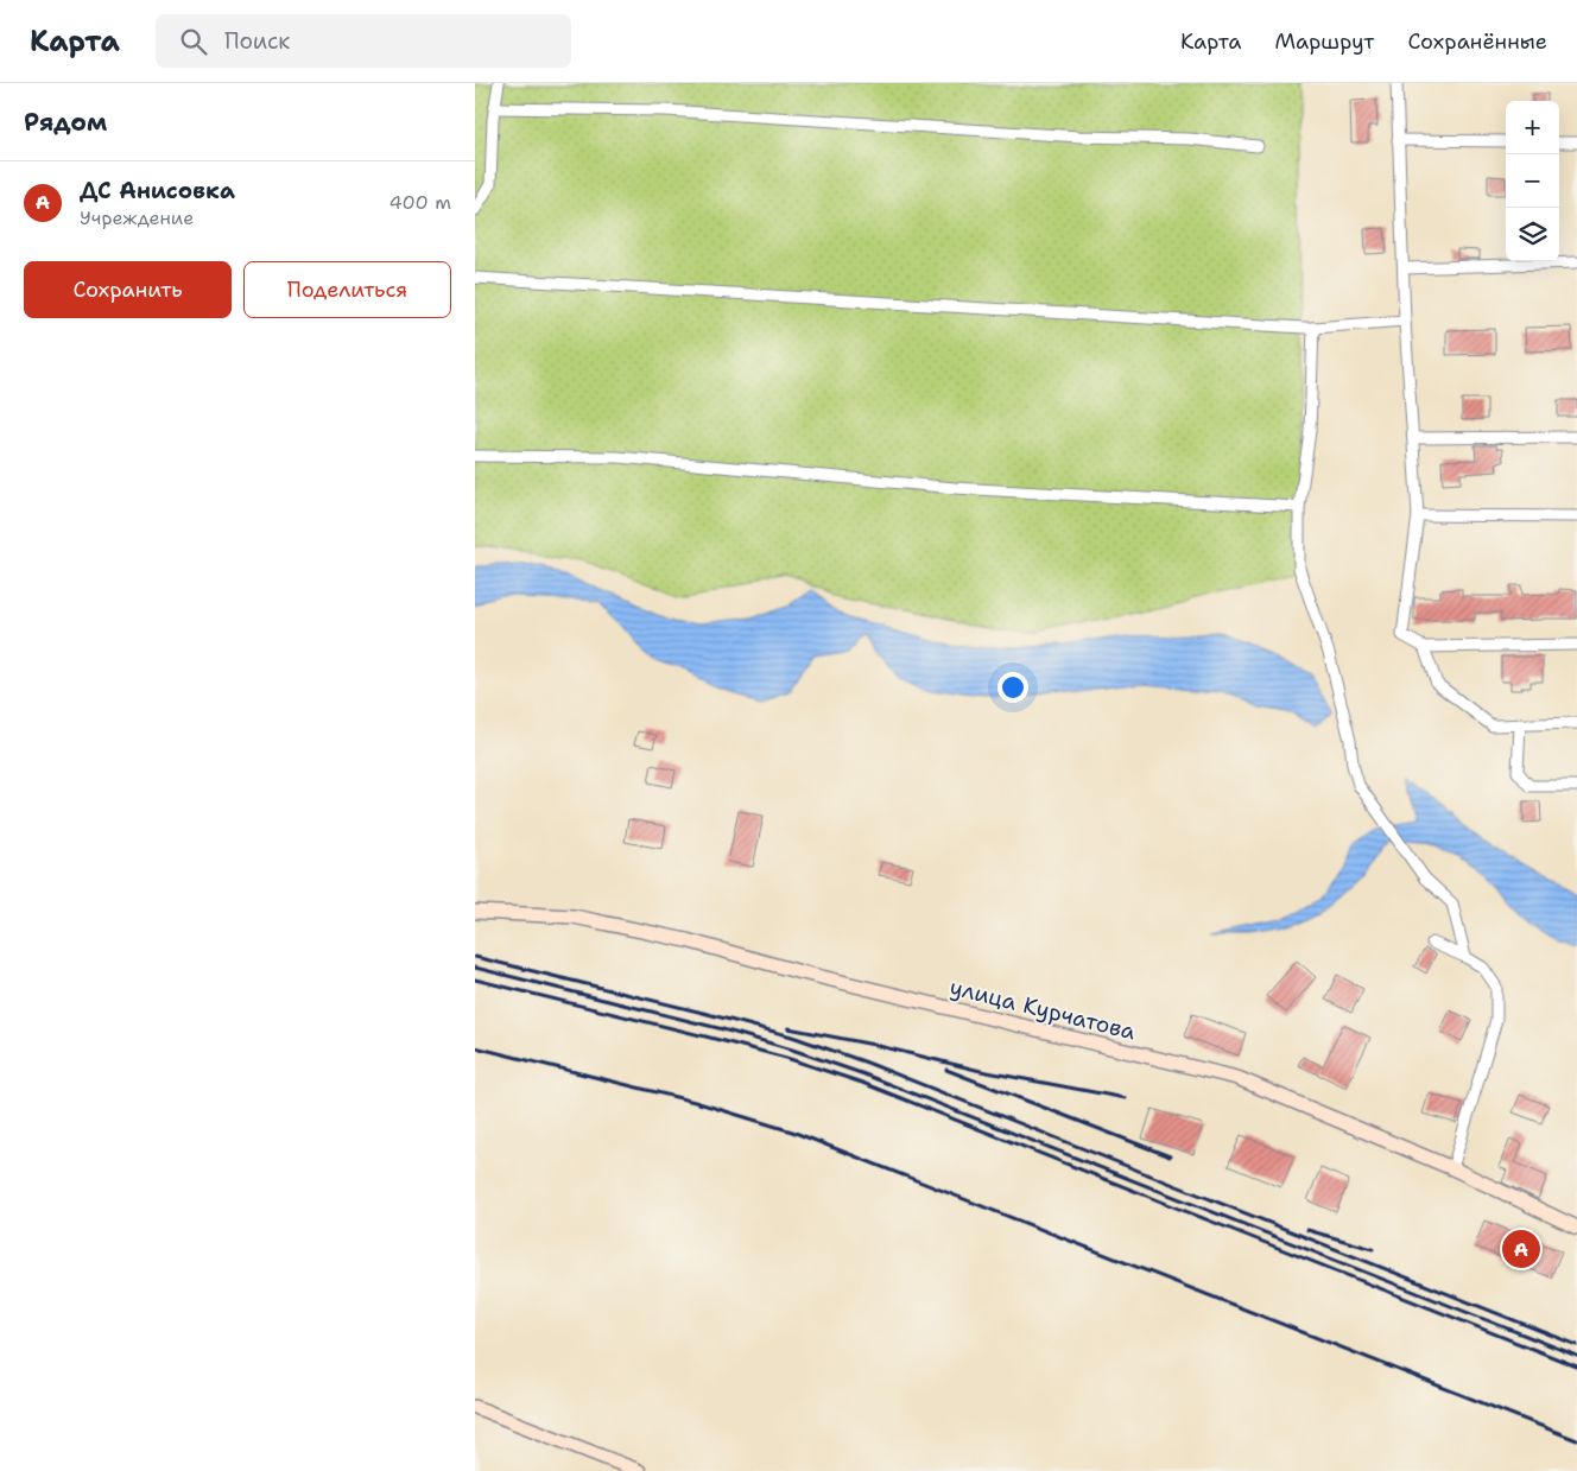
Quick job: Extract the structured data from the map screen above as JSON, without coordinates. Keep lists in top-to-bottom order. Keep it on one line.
{"streets":{"street":["улица Курчатова"]},"page":{"header":"Карта","search":"Поиск","nav":["Карта","Маршрут","Сохранённые"],"heading":"Рядом","map_buttons":["+","−"],"list":[{"mark":"A","name":"ДС Анисовка","note":"Учреждение","value":"400 m"}],"buttons":["Сохранить","Поделиться"],"pins":"A"}}
